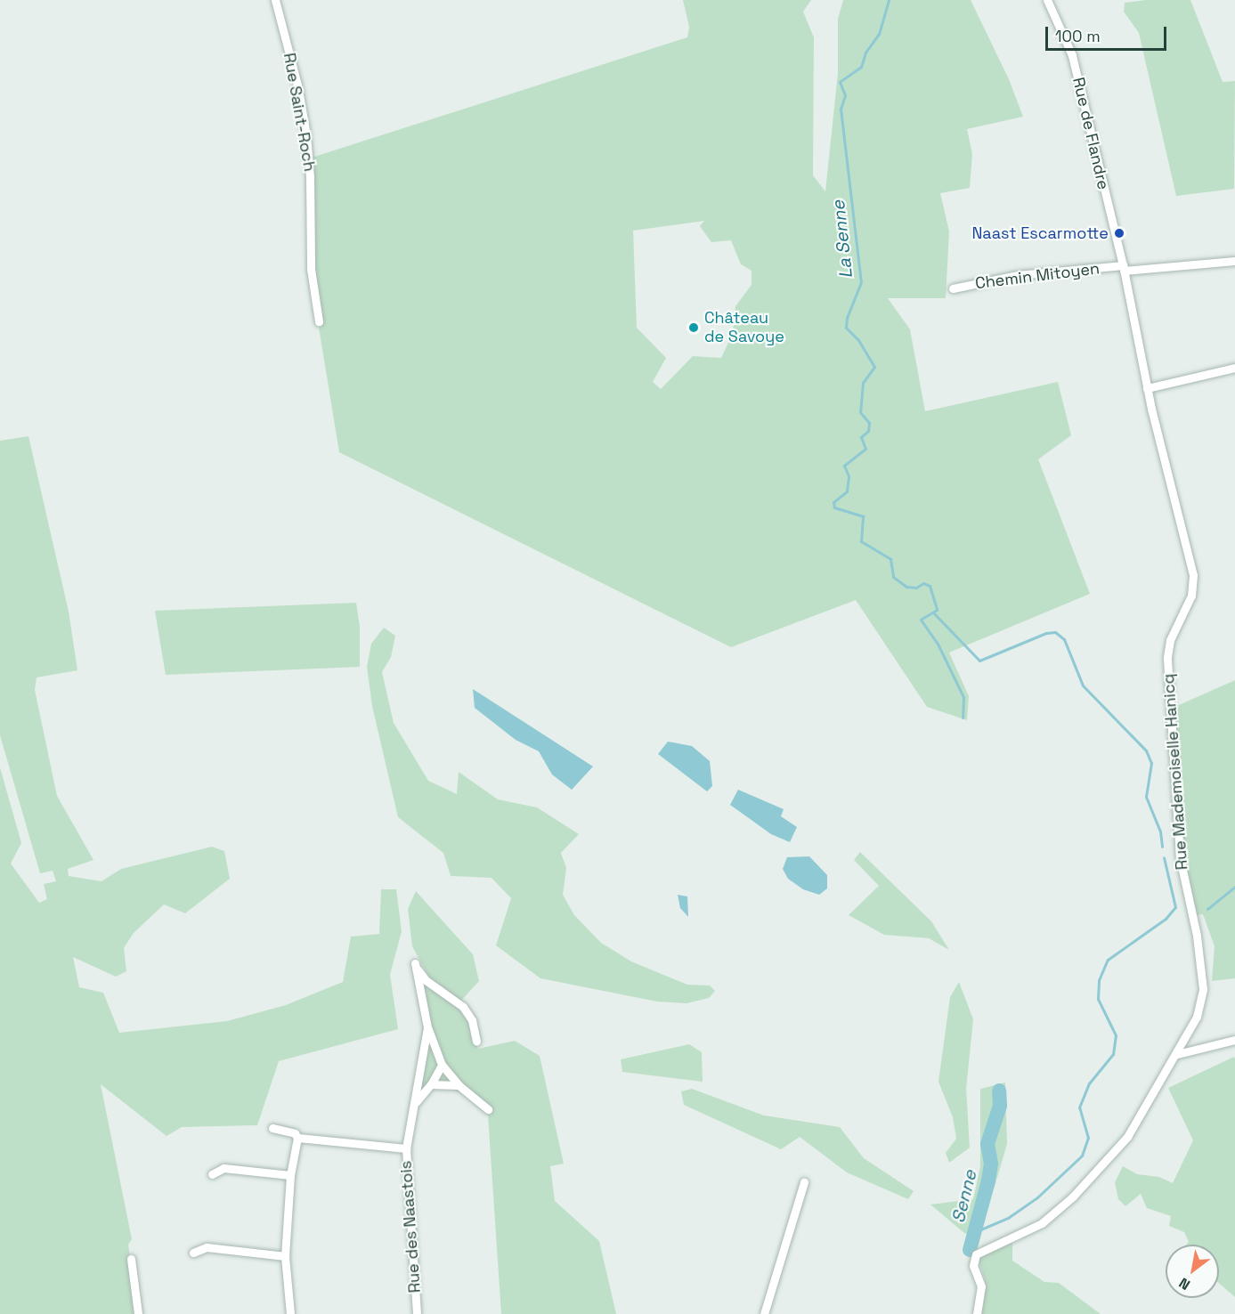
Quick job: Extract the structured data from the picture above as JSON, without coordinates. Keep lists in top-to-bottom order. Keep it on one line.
{"streets":{"street":["Rue Saint-Roch","Rue de Flandre","Chemin Mitoyen","Rue Mademoiselle Hanicq","Rue des Naastois"]},"crossings":[["Rue de Flandre","Chemin Mitoyen"],["Rue de Flandre","Rue Mademoiselle Hanicq"],["Chemin Mitoyen","Rue Mademoiselle Hanicq"]],"water":["La Senne","Senne"],"places":["Naast Escarmotte","Château de Savoye"],"scale_bar":"100 m","north":"bottom left"}
